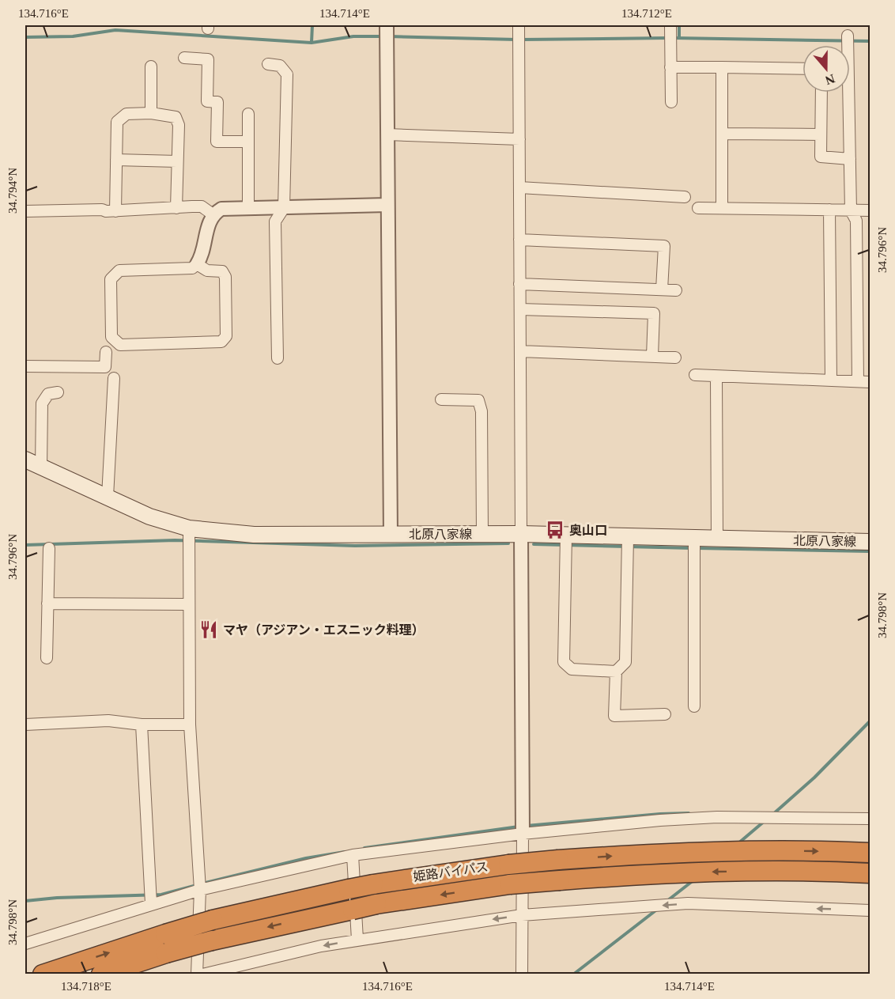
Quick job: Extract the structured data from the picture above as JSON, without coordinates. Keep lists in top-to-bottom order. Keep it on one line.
{"streets":{"highway":["姫路バイパス"],"main road":["北原八家線"]},"places":{"bus stop":["奥山口"],"restaurant":["マヤ（アジアン・エスニック料理）"]},"north":"bottom","coordinates":["134.716°E","134.714°E","134.712°E","34.794°N","34.796°N","34.798°N","134.718°E"]}
